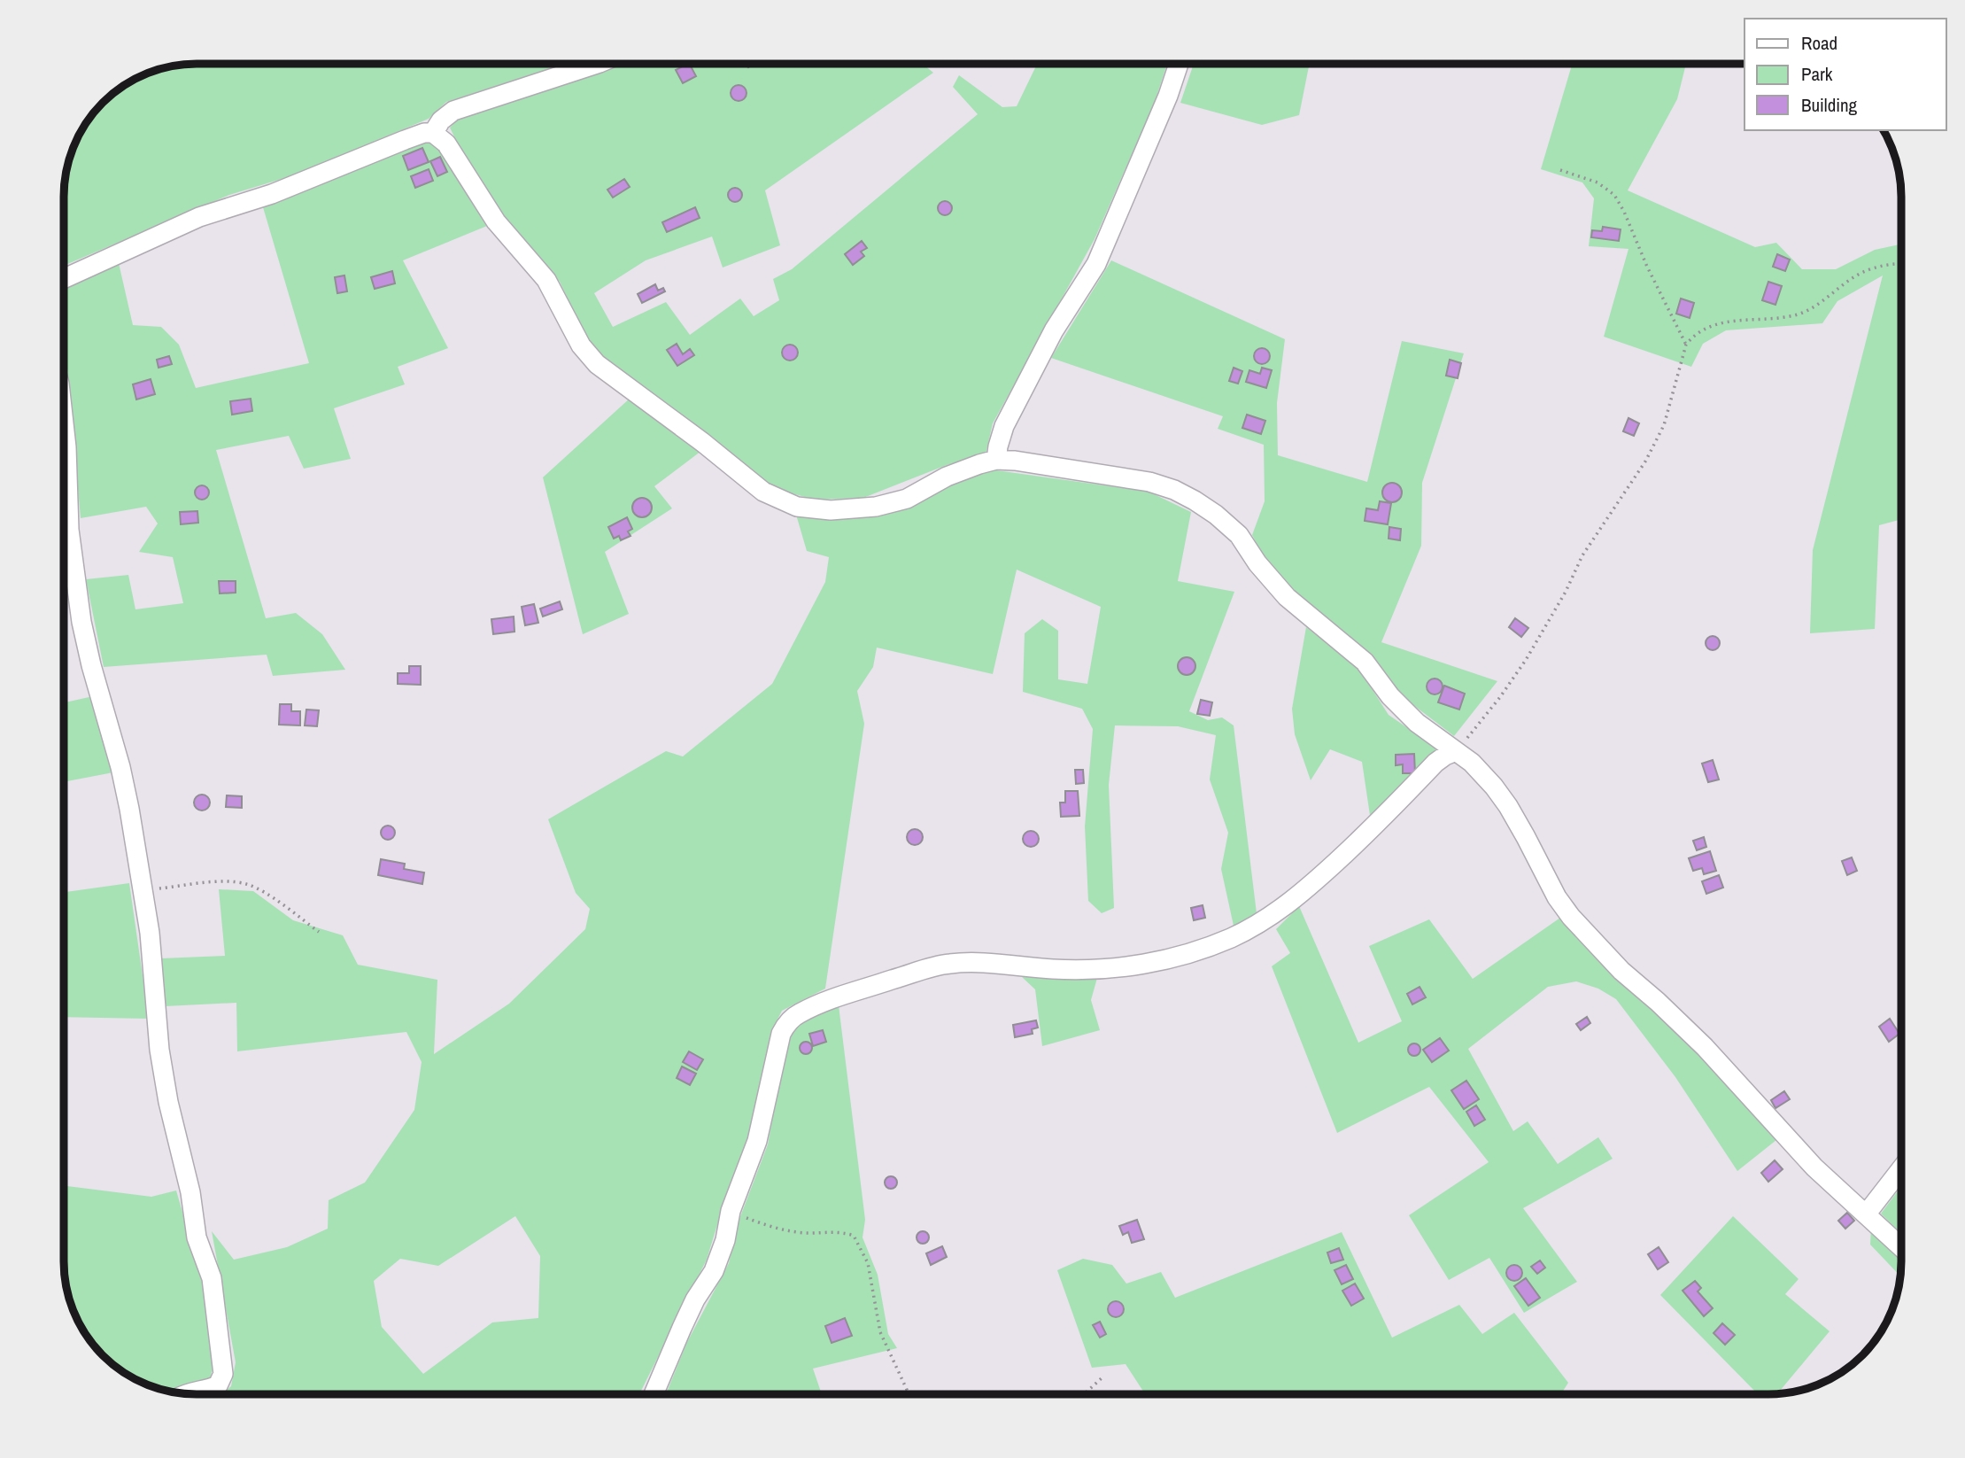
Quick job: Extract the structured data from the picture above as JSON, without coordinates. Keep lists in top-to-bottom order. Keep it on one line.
{"legend":["Road","Park","Building"]}
